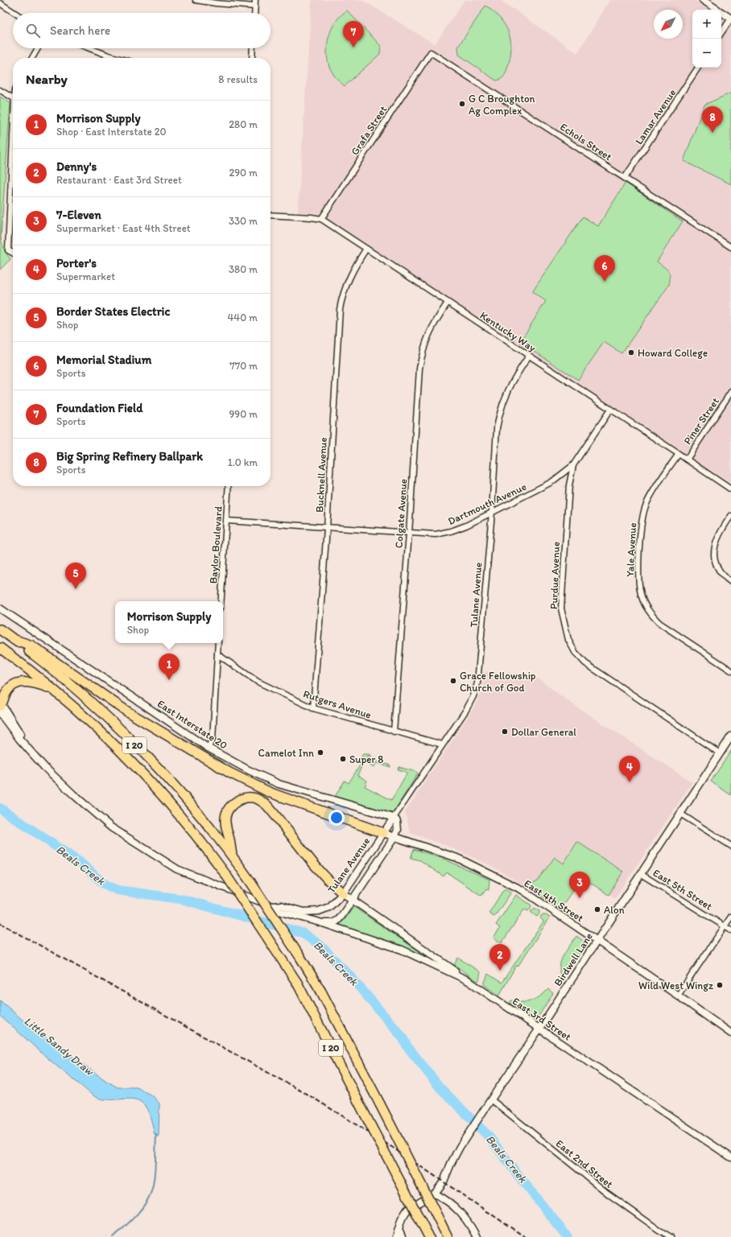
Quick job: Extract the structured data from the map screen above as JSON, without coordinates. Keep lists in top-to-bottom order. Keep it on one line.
{"streets":{"highway":["I 20"],"main road":["Tulane Avenue","East Interstate 20","East 4th Street","Birdwell Lane","East 3rd Street"],"street":["Lamar Avenue","Grafa Street","Echols Street","Kentucky Way","Piner Street","Bucknell Avenue","Dartmouth Avenue","Colgate Avenue","Baylor Boulevard","Yale Avenue","Purdue Avenue","Rutgers Avenue","East 5th Street","East 2nd Street"]},"crossings":[["Lamar Avenue","Echols Street"],["Grafa Street","Echols Street"],["Grafa Street","Kentucky Way"],["Kentucky Way","Piner Street"],["Kentucky Way","Bucknell Avenue"],["Kentucky Way","Colgate Avenue"],["Kentucky Way","Yale Avenue"],["Kentucky Way","Purdue Avenue"],["Kentucky Way","Tulane Avenue"],["Bucknell Avenue","Dartmouth Avenue"],["Bucknell Avenue","Rutgers Avenue"],["Dartmouth Avenue","Colgate Avenue"],["Dartmouth Avenue","Baylor Boulevard"],["Dartmouth Avenue","Purdue Avenue"],["Dartmouth Avenue","Tulane Avenue"],["Colgate Avenue","Rutgers Avenue"],["Purdue Avenue","Birdwell Lane"],["Tulane Avenue","Rutgers Avenue"],["Tulane Avenue","East Interstate 20"],["Tulane Avenue","East 4th Street"],["Tulane Avenue","East 3rd Street"],["East 5th Street","Birdwell Lane"],["East 4th Street","Birdwell Lane"],["Birdwell Lane","East 3rd Street"],["Birdwell Lane","East 2nd Street"]],"water":["Beals Creek","Little Sandy Draw"],"places":["G C Broughton Ag Complex","Howard College","Grace Fellowship Church of God","Dollar General","Camelot Inn","Super 8","Alon","Wild West Wingz"],"north":"bottom left","page":{"map_buttons":["+","−"],"search":"Search here","pins":["7","8","6","5","1","4","3","2"],"heading":["Nearby","8 results"],"list":[{"mark":"1","name":"Morrison Supply","note":"Shop · East Interstate 20","value":"280 m"},{"mark":"2","name":"Denny's","note":"Restaurant · East 3rd Street","value":"290 m"},{"mark":"3","name":"7-Eleven","note":"Supermarket · East 4th Street","value":"330 m"},{"mark":"4","name":"Porter's","note":"Supermarket","value":"380 m"},{"mark":"5","name":"Border States Electric","note":"Shop","value":"440 m"},{"mark":"6","name":"Memorial Stadium","note":"Sports","value":"770 m"},{"mark":"7","name":"Foundation Field","note":"Sports","value":"990 m"},{"mark":"8","name":"Big Spring Refinery Ballpark","note":"Sports","value":"1.0 km"}],"popup":["Morrison Supply","Shop"]}}
